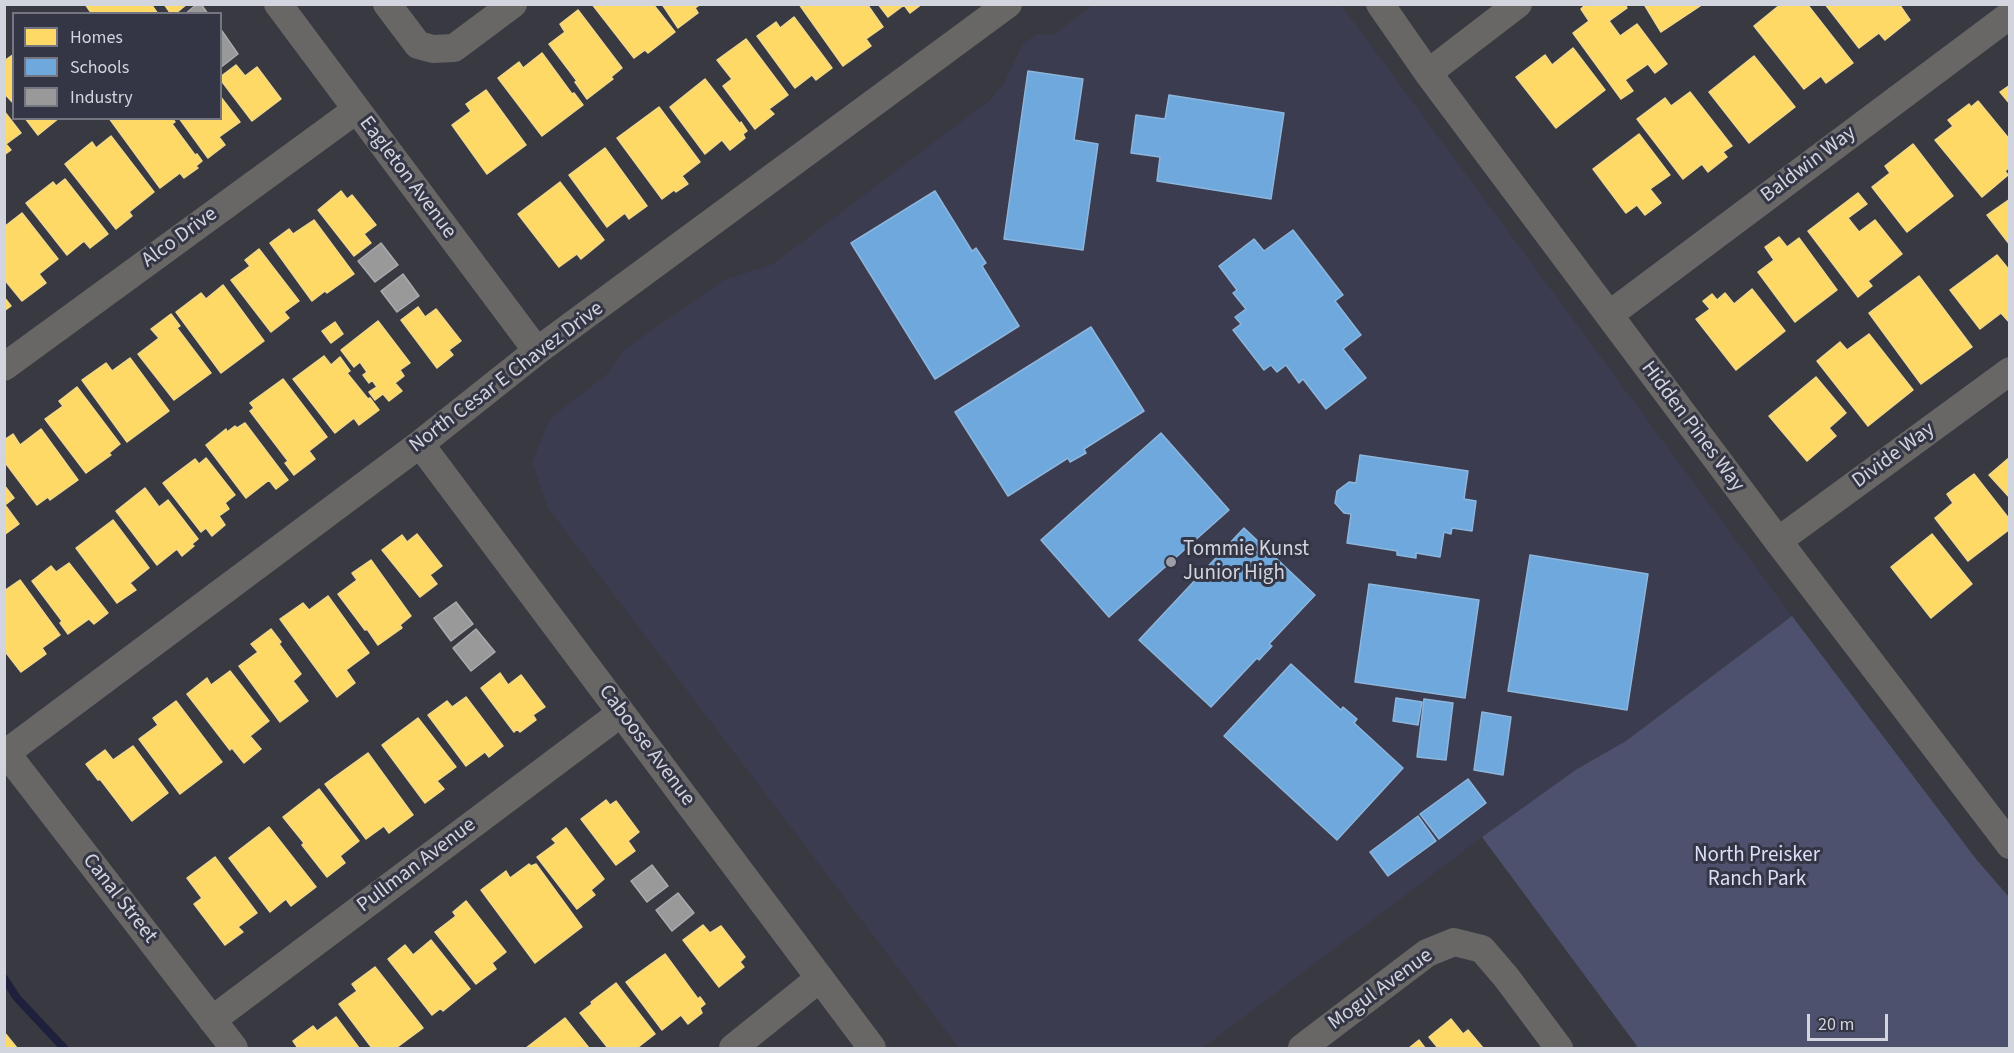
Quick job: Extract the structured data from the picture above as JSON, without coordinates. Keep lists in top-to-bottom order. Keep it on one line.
{"streets":{"street":["Baldwin Way","Eagleton Avenue","Alco Drive","North Cesar E Chavez Drive","Hidden Pines Way","Divide Way","Caboose Avenue","Pullman Avenue","Canal Street","Mogul Avenue"]},"crossings":[["Baldwin Way","Hidden Pines Way"],["Eagleton Avenue","Alco Drive"],["Eagleton Avenue","North Cesar E Chavez Drive"],["North Cesar E Chavez Drive","Caboose Avenue"],["North Cesar E Chavez Drive","Canal Street"],["Hidden Pines Way","Divide Way"],["Caboose Avenue","Pullman Avenue"],["Pullman Avenue","Canal Street"]],"parks":["North Preisker Ranch Park"],"places":["Tommie Kunst Junior High"],"legend":["Homes","Schools","Industry"],"scale_bar":"20 m"}
